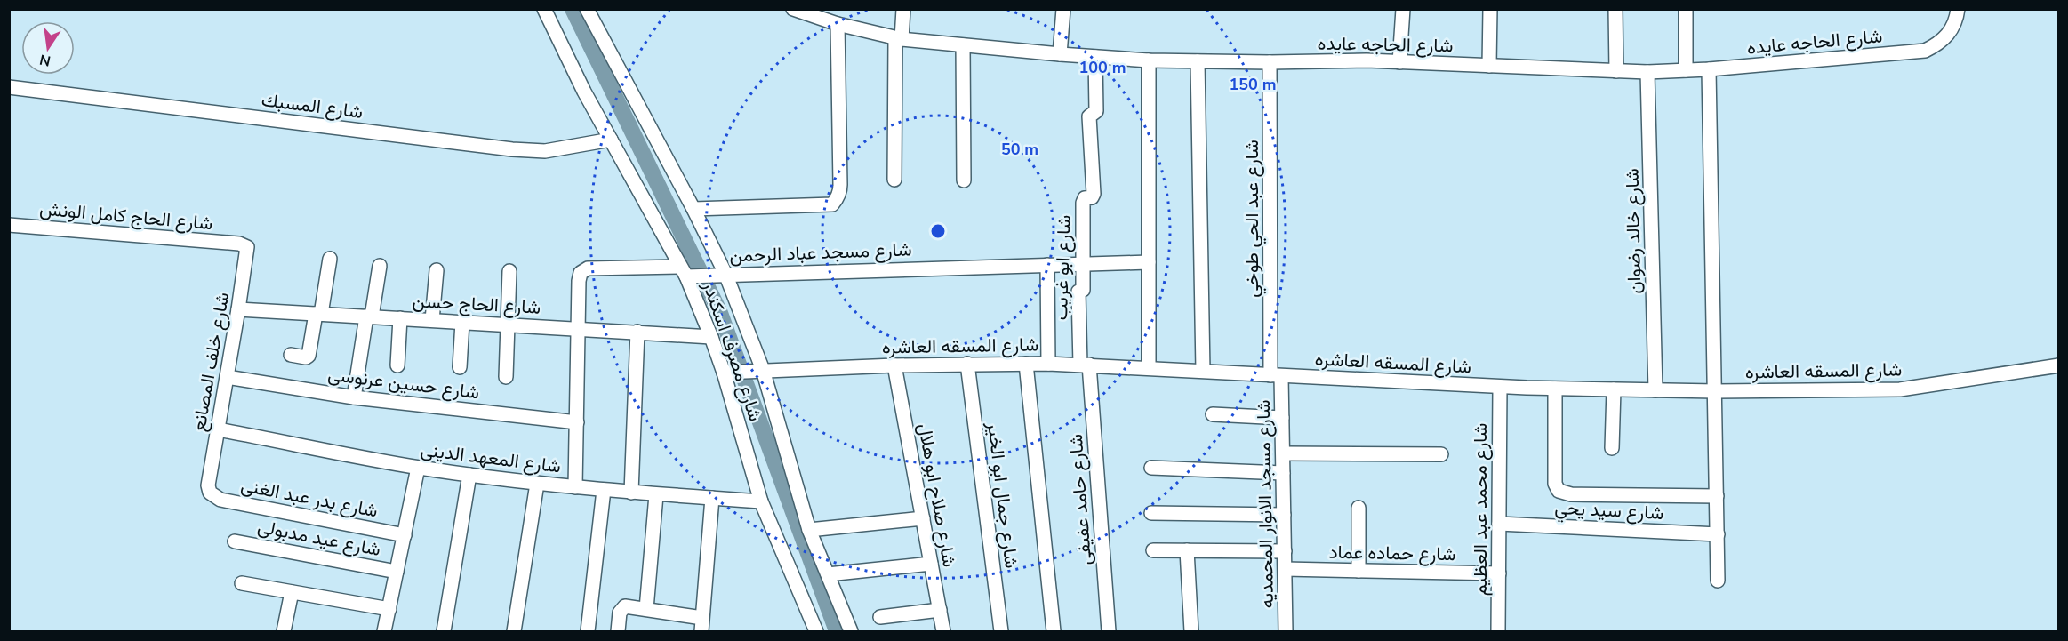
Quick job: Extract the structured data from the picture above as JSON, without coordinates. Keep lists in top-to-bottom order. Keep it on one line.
{"streets":{"street":["شارع الحاجه عايده","شارع المسبك","شارع الحاج كامل الونش","شارع عبد الحي طوخي","شارع خالد رضوان","شارع مسجد عباد الرحمن","شارع ابو غريب","شارع الحاج حسن","شارع المسقه العاشره","شارع مصرف اسكندر","شارع خلف المصانع","شارع حسين عرنوسى","شارع المعهد الدينى","شارع صلاح ابو هلال","شارع جمال ابو الخير","شارع بدر عبد الغنى","شارع حامد عفيفى","شارع مسجد الانوار المحمديه","شارع محمد عبد العظيم","شارع سيد يحي","شارع عيد مدبولى","شارع حماده عماد"]},"crossings":[["شارع الحاجه عايده","شارع عبد الحي طوخي"],["شارع الحاجه عايده","شارع خالد رضوان"],["شارع الحاجه عايده","شارع ابو غريب"],["شارع المسبك","شارع مصرف اسكندر"],["شارع الحاج كامل الونش","شارع خلف المصانع"],["شارع عبد الحي طوخي","شارع المسقه العاشره"],["شارع عبد الحي طوخي","شارع مسجد الانوار المحمديه"],["شارع خالد رضوان","شارع المسقه العاشره"],["شارع مسجد عباد الرحمن","شارع ابو غريب"],["شارع مسجد عباد الرحمن","شارع الحاج حسن"],["شارع مسجد عباد الرحمن","شارع مصرف اسكندر"],["شارع مسجد عباد الرحمن","شارع حسين عرنوسى"],["شارع مسجد عباد الرحمن","شارع المعهد الدينى"],["شارع ابو غريب","شارع المسقه العاشره"],["شارع ابو غريب","شارع حامد عفيفى"],["شارع الحاج حسن","شارع مصرف اسكندر"],["شارع الحاج حسن","شارع خلف المصانع"],["شارع المسقه العاشره","شارع مصرف اسكندر"],["شارع المسقه العاشره","شارع صلاح ابو هلال"],["شارع المسقه العاشره","شارع جمال ابو الخير"],["شارع المسقه العاشره","شارع حامد عفيفى"],["شارع المسقه العاشره","شارع مسجد الانوار المحمديه"],["شارع المسقه العاشره","شارع محمد عبد العظيم"],["شارع مصرف اسكندر","شارع المعهد الدينى"],["شارع خلف المصانع","شارع حسين عرنوسى"],["شارع خلف المصانع","شارع المعهد الدينى"],["شارع خلف المصانع","شارع بدر عبد الغنى"],["شارع مسجد الانوار المحمديه","شارع حماده عماد"],["شارع محمد عبد العظيم","شارع سيد يحي"],["شارع محمد عبد العظيم","شارع حماده عماد"]],"north":"bottom","rings":["100 m","150 m","50 m"]}
